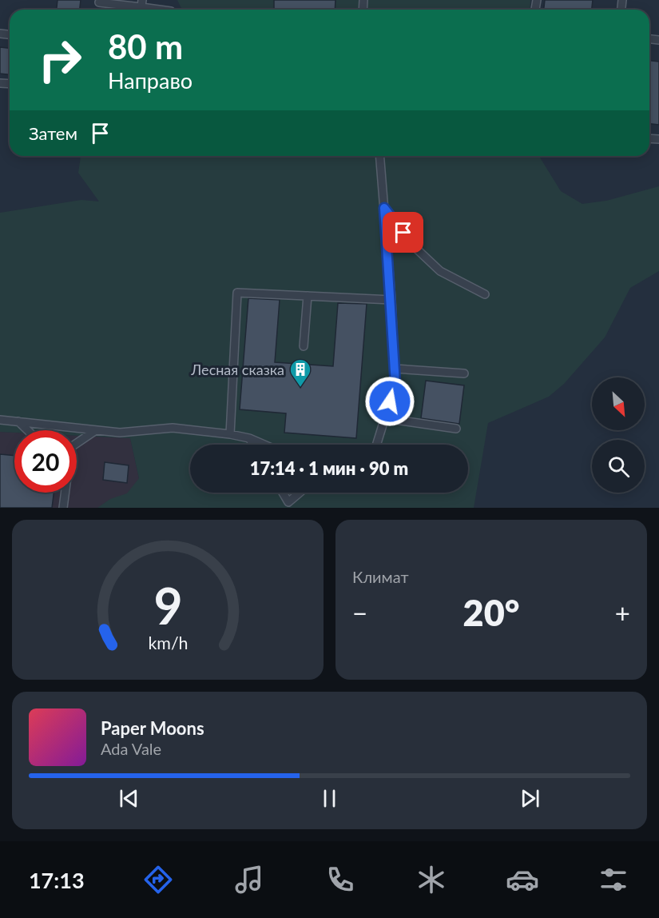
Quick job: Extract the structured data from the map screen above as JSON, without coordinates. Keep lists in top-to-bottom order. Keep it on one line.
{"places":{"building":["Лесная сказка"]},"north":"bottom right","page":{"turn":["80 m","Направо"],"then":"Затем","limit":"20","trip":"17:14 · 1 мин · 90 m","tile":"Климат","heat":["−","20°","+"],"song":["Paper Moons","Ada Vale"],"tabs":"17:13","gauge":["9","km/h"]}}
